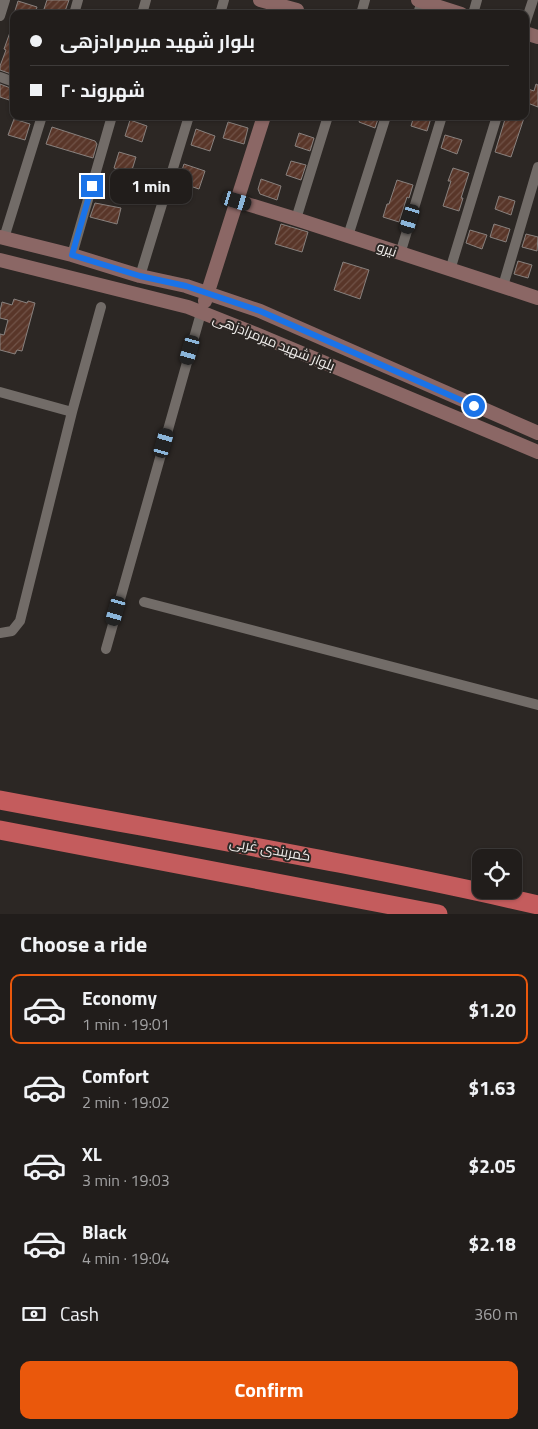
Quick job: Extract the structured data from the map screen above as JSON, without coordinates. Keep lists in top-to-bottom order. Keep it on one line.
{"streets":{"highway":["کمربندی غربی"],"main road":["نیرو","بلوار شهید میرمرادزهی"]},"page":{"banner":["بلوار شهید میرمرادزهی","شهروند ۲۰"],"bubble":"1 min","heading":"Choose a ride","list":[{"name":"Economy","note":"1 min · 19:01","value":"$1.20"},{"name":"Comfort","note":"2 min · 19:02","value":"$1.63"},{"name":"XL","note":"3 min · 19:03","value":"$2.05"},{"name":"Black","note":"4 min · 19:04","value":"$2.18"}],"pay":["Cash","360 m"],"buttons":"Confirm"}}
